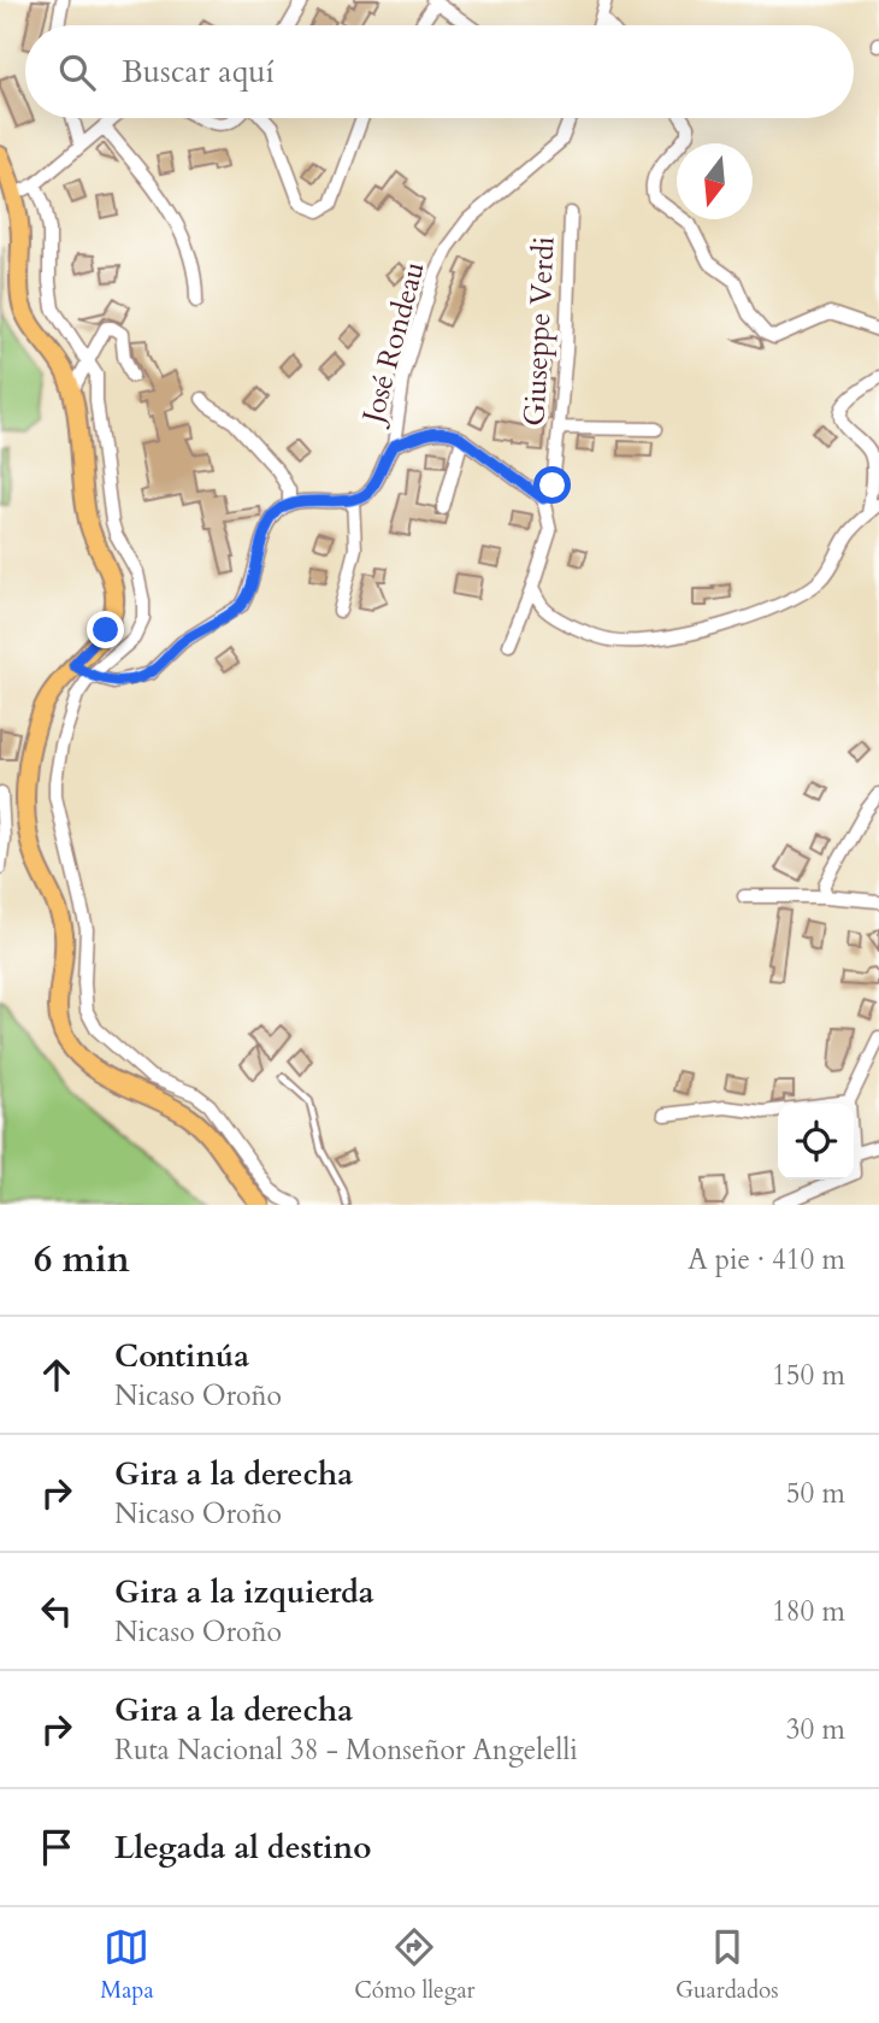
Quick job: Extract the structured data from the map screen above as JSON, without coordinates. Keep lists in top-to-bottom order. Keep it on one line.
{"streets":{"street":["Giuseppe Verdi","José Rondeau"]},"north":"bottom","page":{"search":"Buscar aquí","heading":["6 min","A pie · 410 m"],"list":[["Continúa","Nicaso Oroño","150 m"],["Gira a la derecha","Nicaso Oroño","50 m"],["Gira a la izquierda","Nicaso Oroño","180 m"],["Gira a la derecha","Ruta Nacional 38 - Monseñor Angelelli","30 m"],"Llegada al destino"],"nav":["Mapa","Cómo llegar","Guardados"]}}
